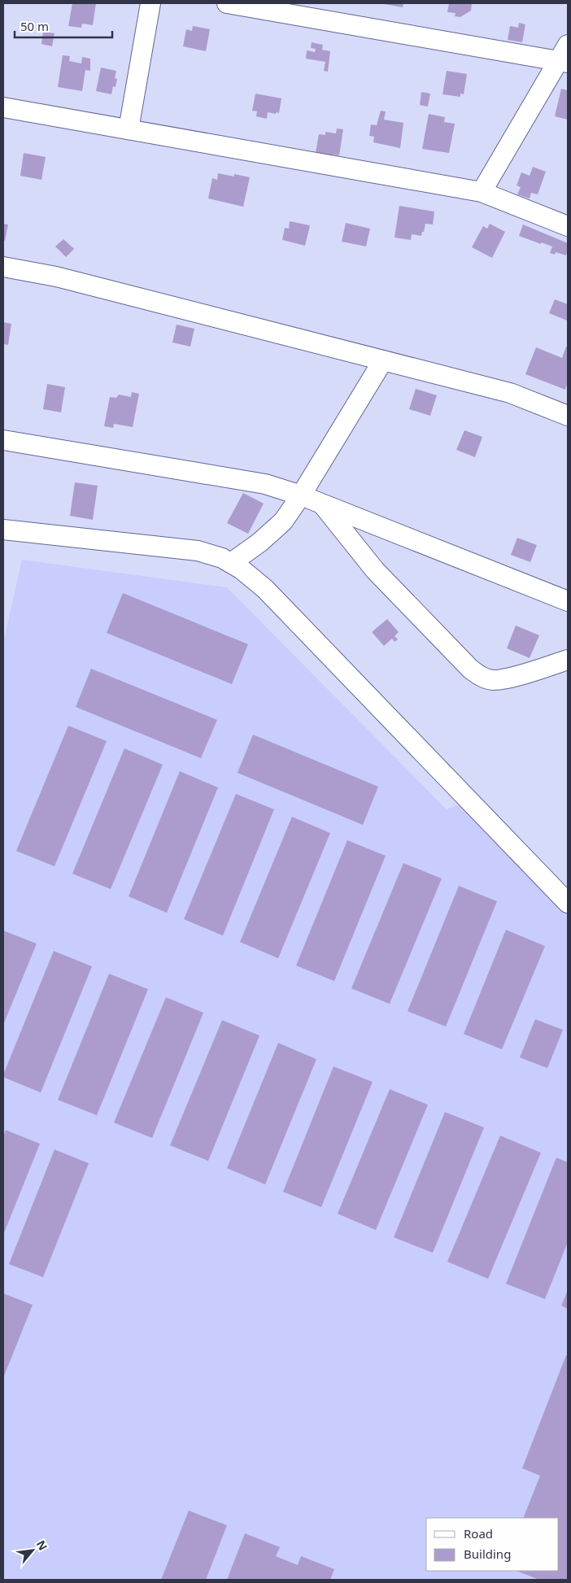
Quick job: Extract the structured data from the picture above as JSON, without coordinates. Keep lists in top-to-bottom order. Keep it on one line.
{"legend":["Road","Building"],"scale_bar":"50 m","north":"top right"}
